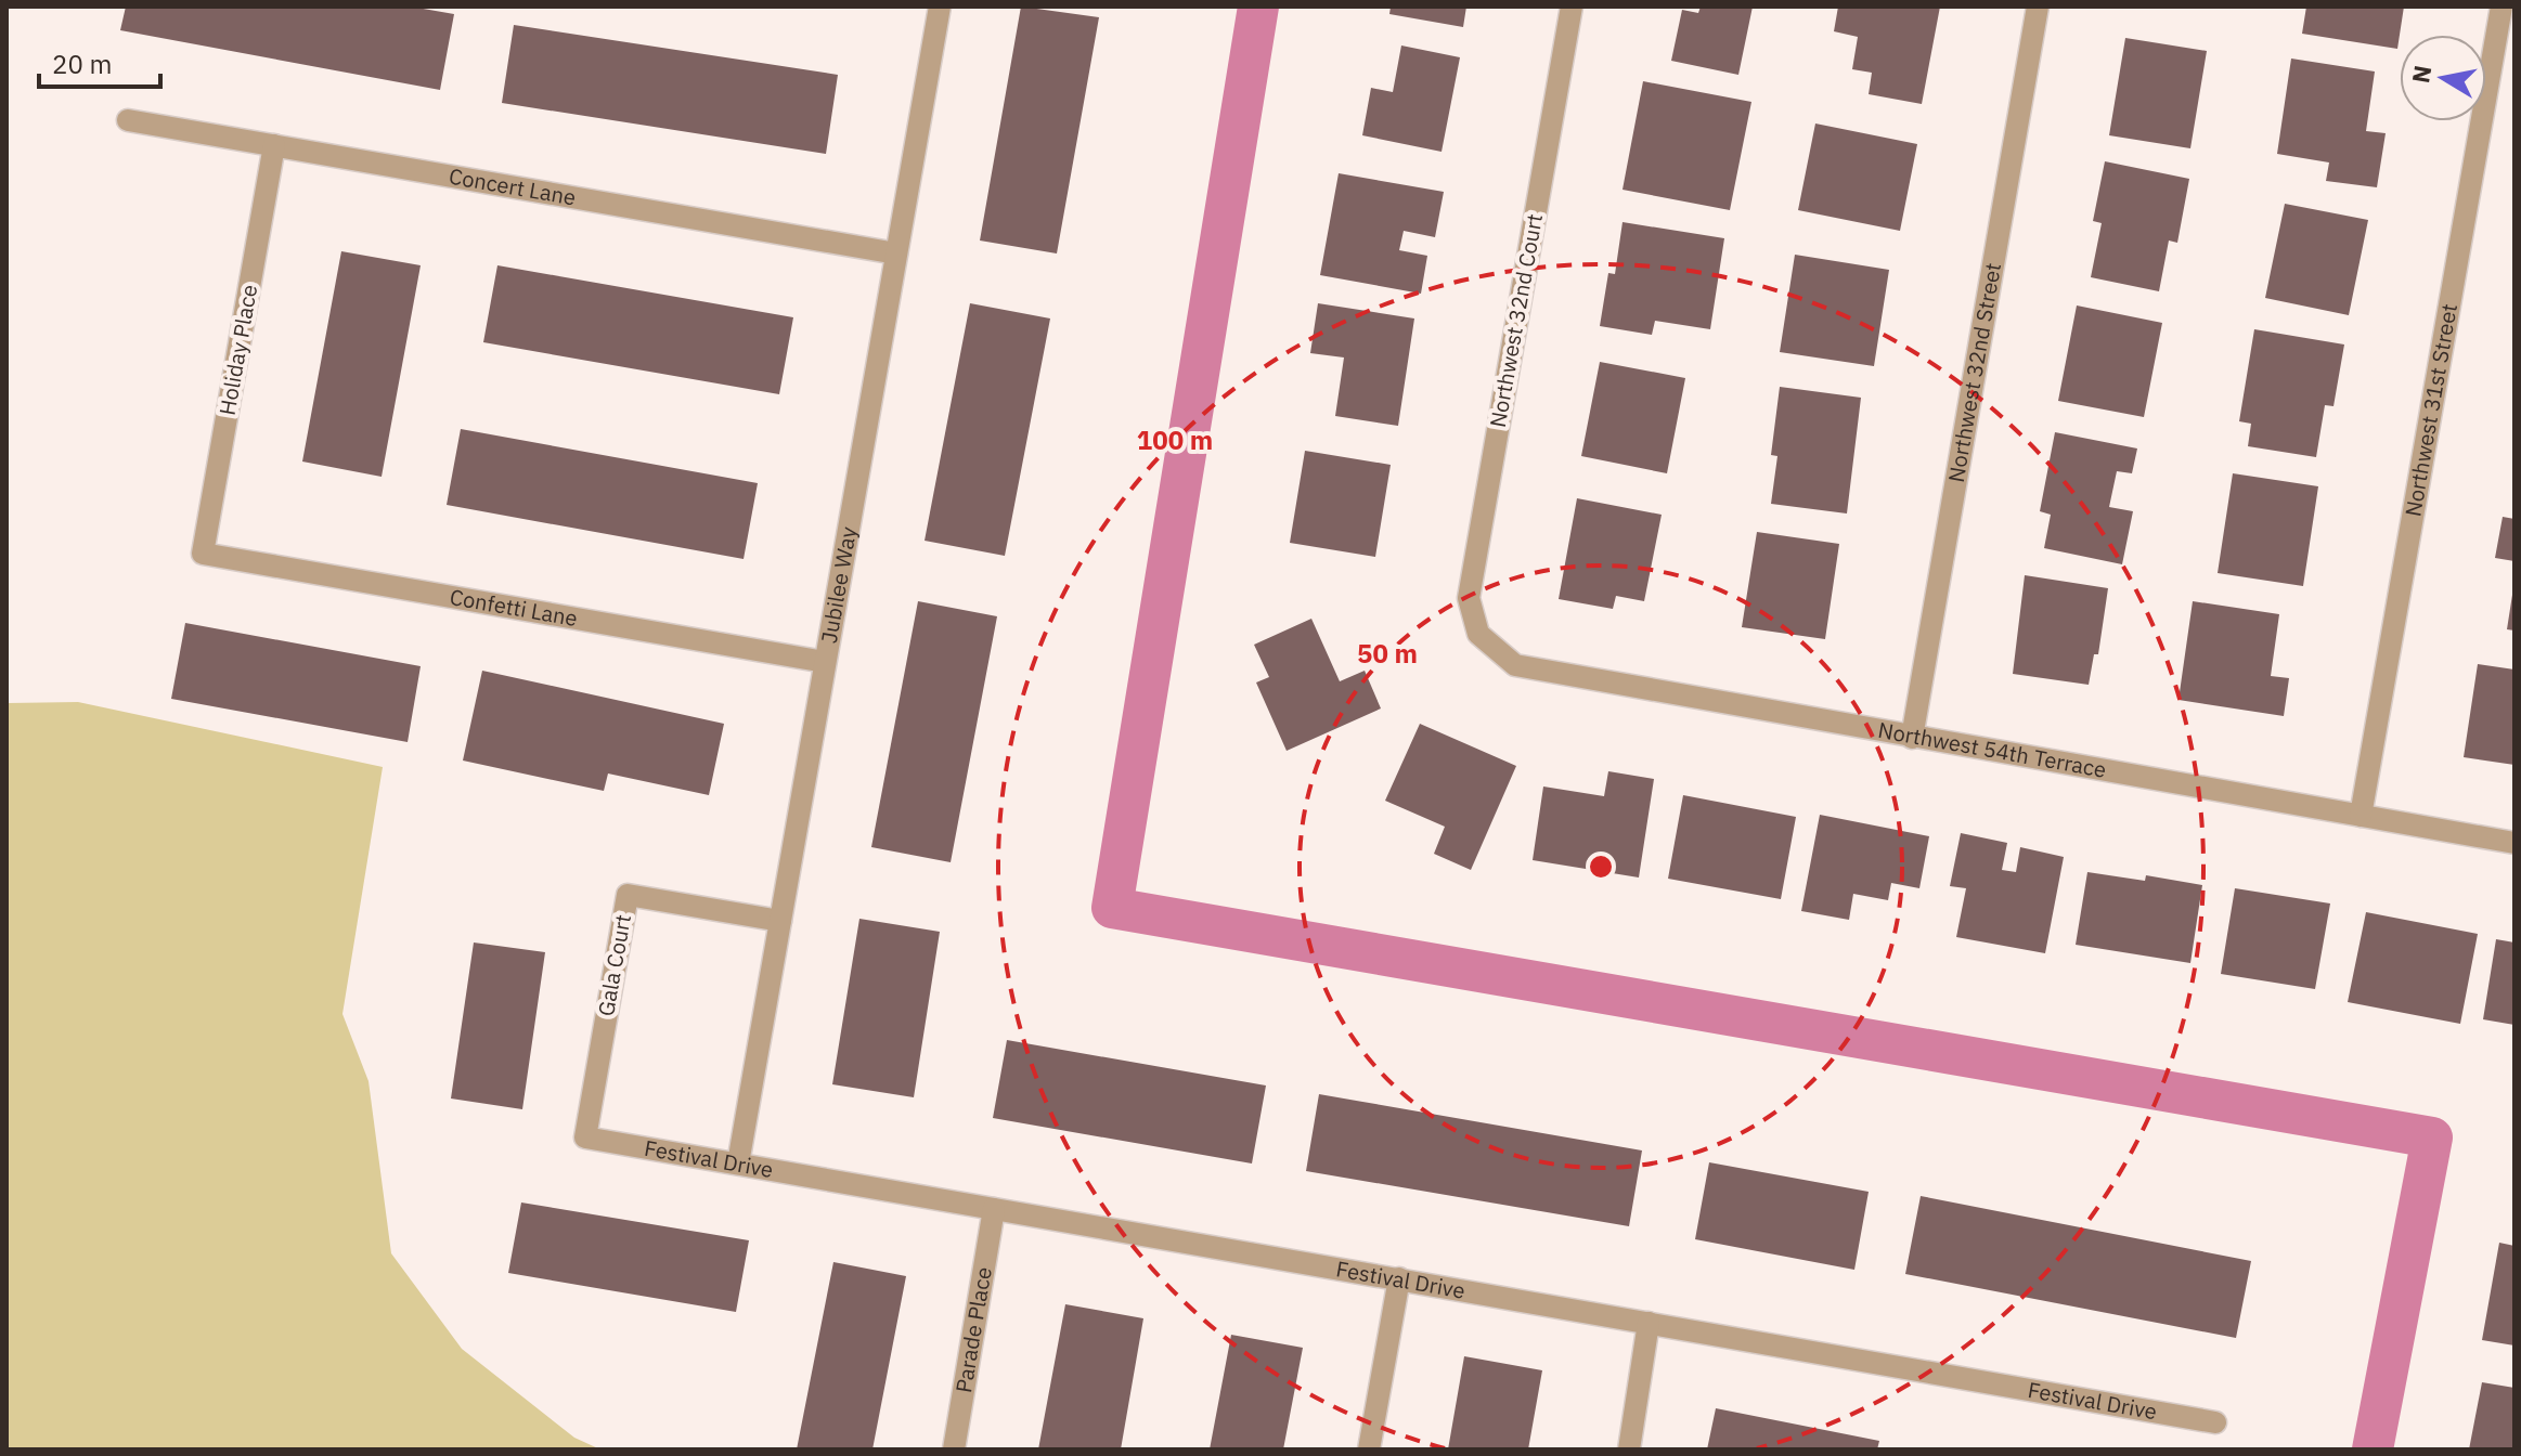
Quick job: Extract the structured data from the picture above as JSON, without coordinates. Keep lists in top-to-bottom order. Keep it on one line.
{"streets":{"street":["Concert Lane","Northwest 32nd Court","Holiday Place","Northwest 32nd Street","Northwest 31st Street","Jubilee Way","Confetti Lane","Northwest 54th Terrace","Gala Court","Festival Drive","Parade Place"]},"crossings":[["Concert Lane","Holiday Place"],["Concert Lane","Jubilee Way"],["Northwest 32nd Court","Northwest 54th Terrace"],["Holiday Place","Confetti Lane"],["Northwest 32nd Street","Northwest 54th Terrace"],["Northwest 31st Street","Northwest 54th Terrace"],["Jubilee Way","Confetti Lane"],["Jubilee Way","Gala Court"],["Jubilee Way","Festival Drive"],["Gala Court","Festival Drive"],["Festival Drive","Parade Place"]],"scale_bar":"20 m","north":"left","rings":["100 m","50 m"]}
